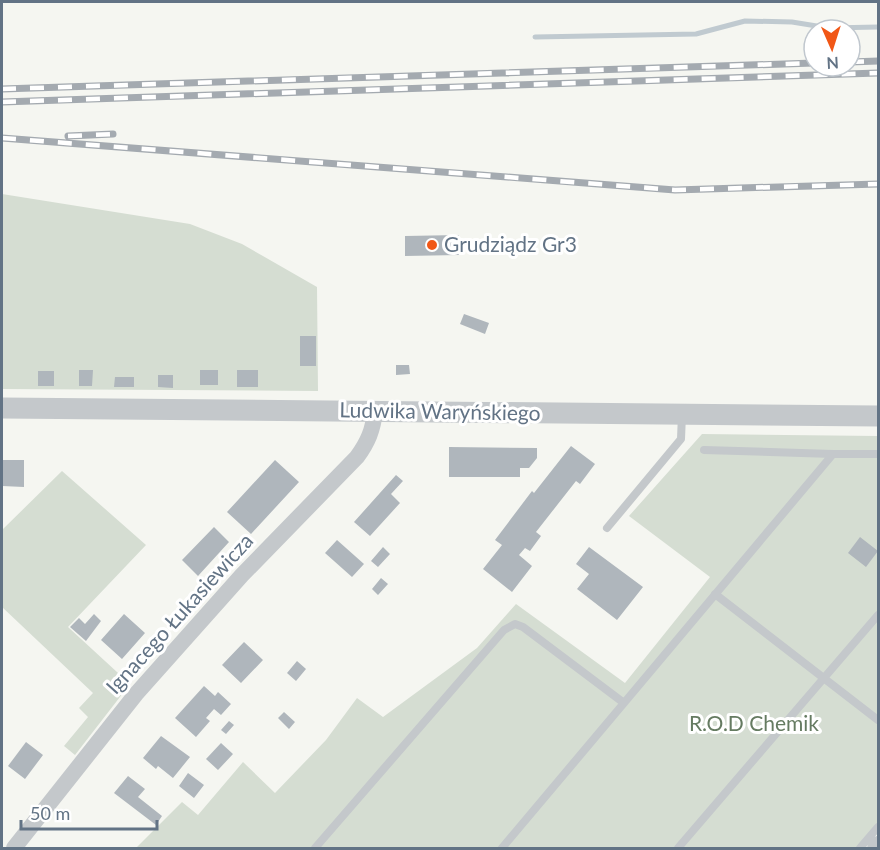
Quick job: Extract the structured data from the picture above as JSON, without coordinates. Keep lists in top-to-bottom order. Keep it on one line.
{"streets":{"street":["Ludwika Waryńskiego","Ignacego Łukasiewicza"]},"crossings":[["Ludwika Waryńskiego","Ignacego Łukasiewicza"]],"parks":["R.O.D Chemik"],"places":["Grudziądz Gr3"],"scale_bar":"50 m","north":"bottom"}
